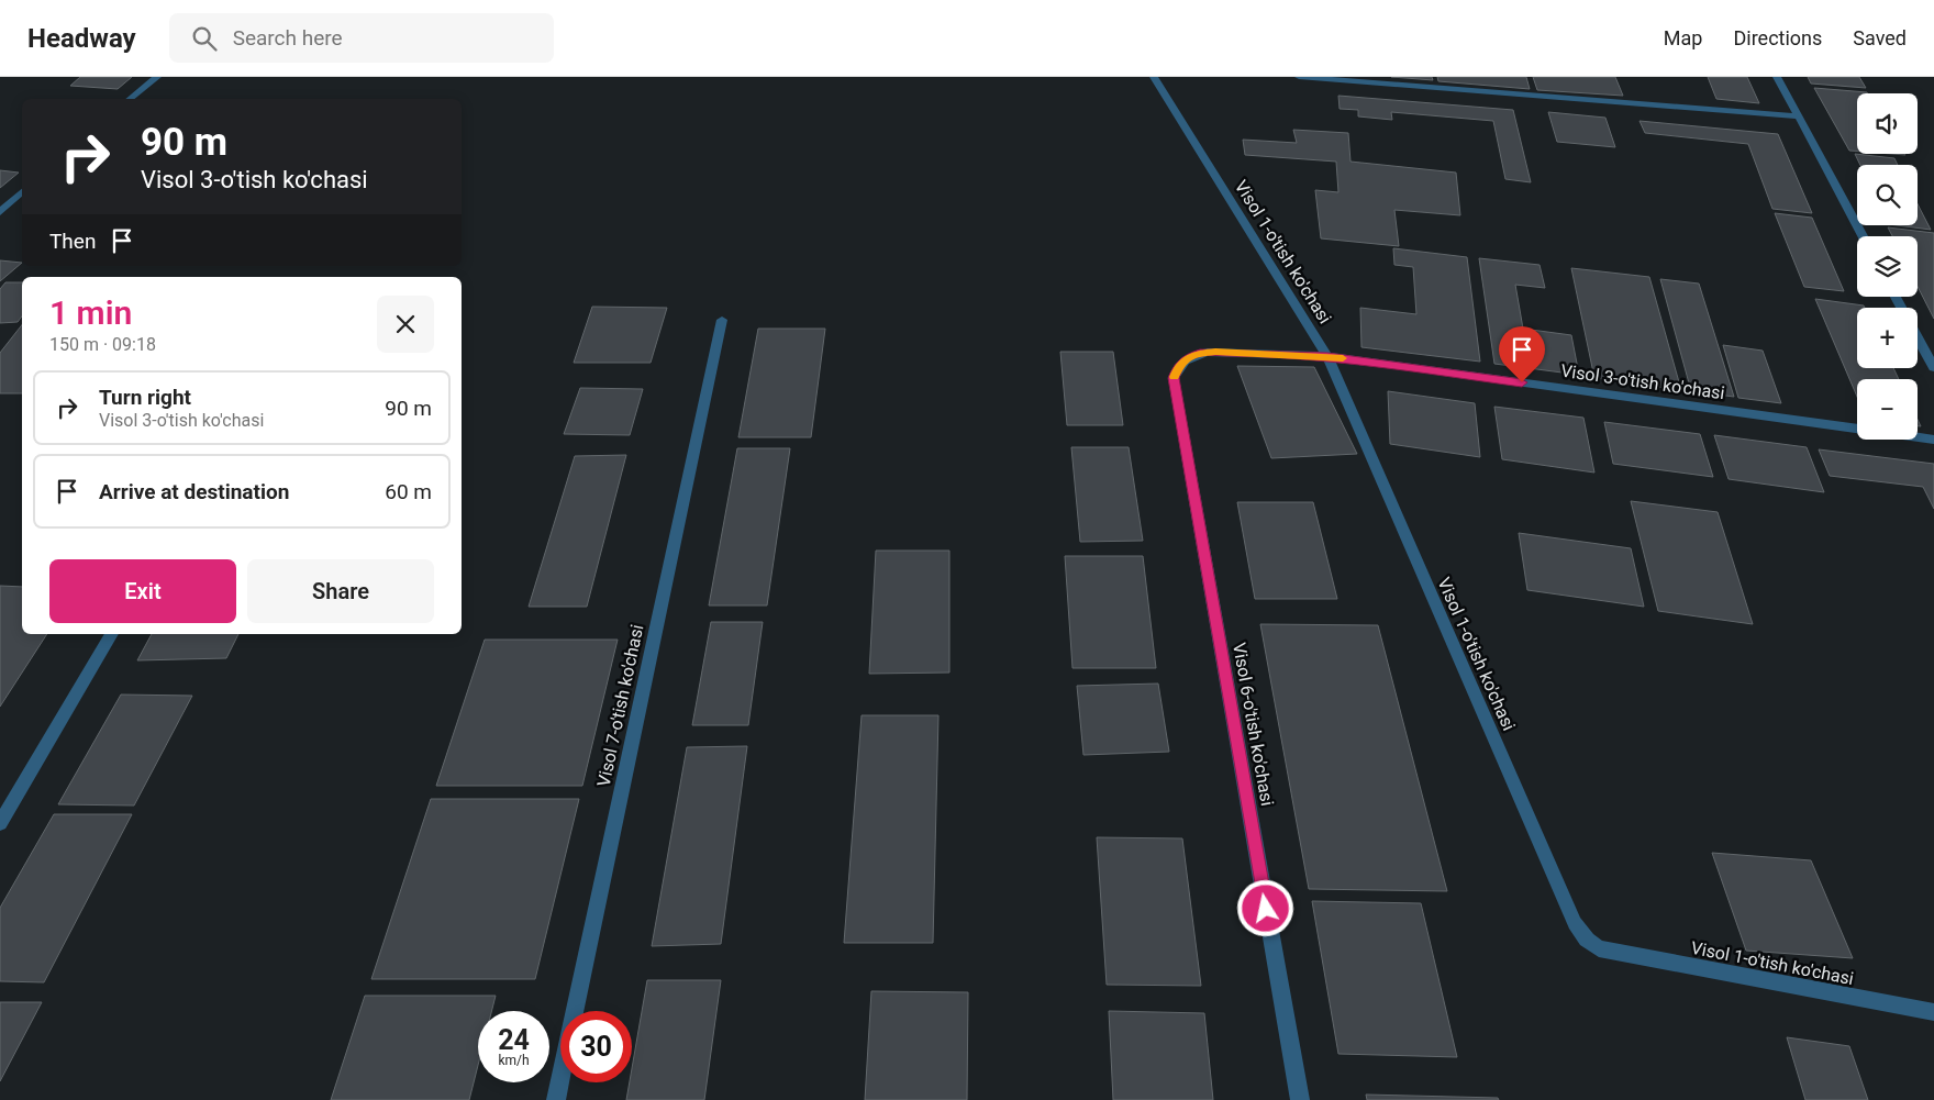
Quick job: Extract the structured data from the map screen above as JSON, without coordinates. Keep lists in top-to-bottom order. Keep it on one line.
{"streets":{"street":["Visol 1-o'tish ko'chasi","Visol 3-o'tish ko'chasi","Visol 7-o'tish ko'chasi","Visol 6-o'tish ko'chasi"]},"crossings":[["Visol 1-o'tish ko'chasi","Visol 3-o'tish ko'chasi"],["Visol 3-o'tish ko'chasi","Visol 6-o'tish ko'chasi"]],"page":{"header":"Headway","search":"Search here","nav":["Map","Directions","Saved"],"map_buttons":["+","−"],"turn":["90 m","Visol 3-o'tish ko'chasi"],"then":"Then","heading":["1 min","150 m · 09:18"],"list":[{"name":"Turn right","note":"Visol 3-o'tish ko'chasi","value":"90 m"},{"name":"Arrive at destination","value":"60 m"}],"buttons":["Exit","Share"],"speed":"24 km/h","limit":"30"}}
